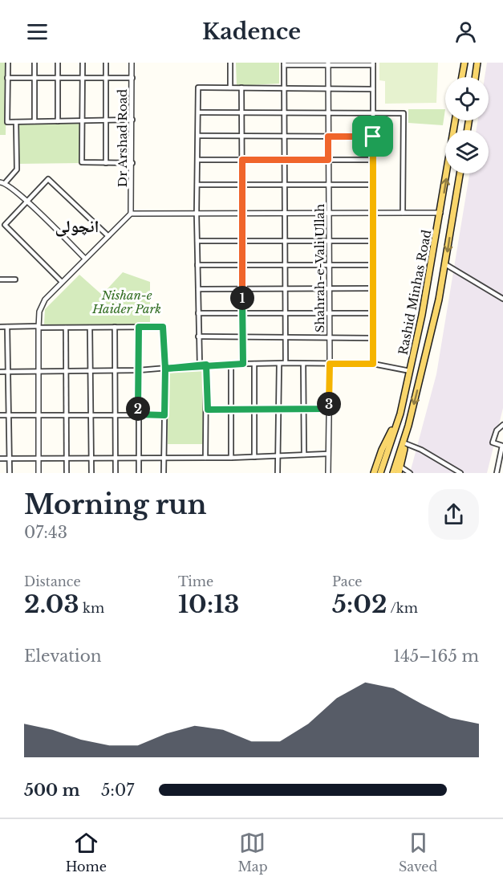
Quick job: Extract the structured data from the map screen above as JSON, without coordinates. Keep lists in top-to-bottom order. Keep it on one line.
{"streets":{"main road":["Rashid Minhas Road"],"street":["Dr Arshad Road","Shahrah-e-Vali Ullah"]},"districts":["انچولی"],"parks":["Nishan-e Haider Park"],"page":{"header":"Kadence","pins":["1","3","2"],"heading":["Morning run","07:43"],"stats":[["Distance","2.03 km"],["Time","10:13"],["Pace","5:02 /km"]],"chart":["Elevation","145–165 m"],"list":[{"name":"500 m","note":"5:07"}],"tabs":["Home","Map","Saved"]}}
